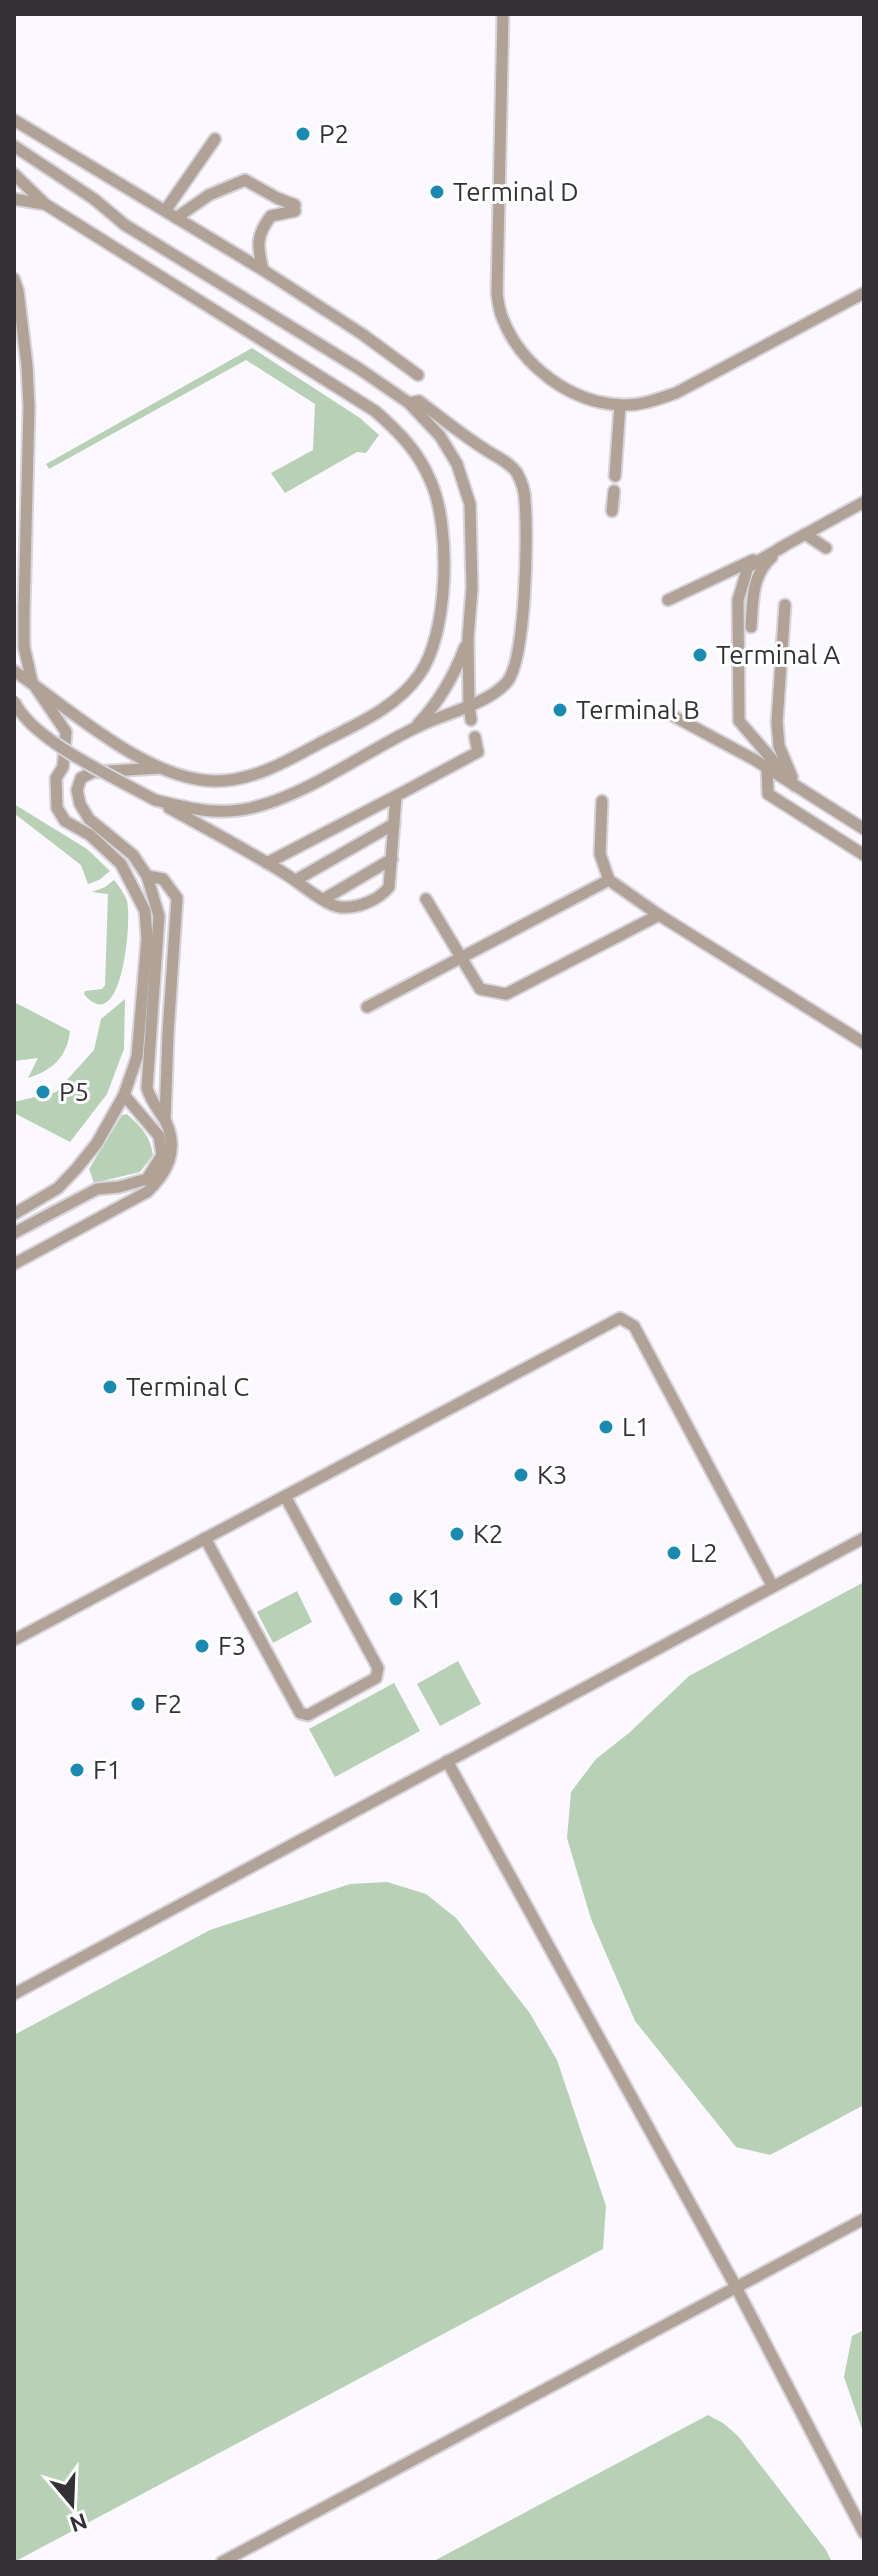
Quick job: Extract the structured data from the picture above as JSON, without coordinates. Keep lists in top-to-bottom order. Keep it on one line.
{"places":["P2","Terminal D","Terminal A","Terminal B","P5","Terminal C","L1","K3","K2","L2","K1","F3","F2","F1"],"north":"bottom"}
